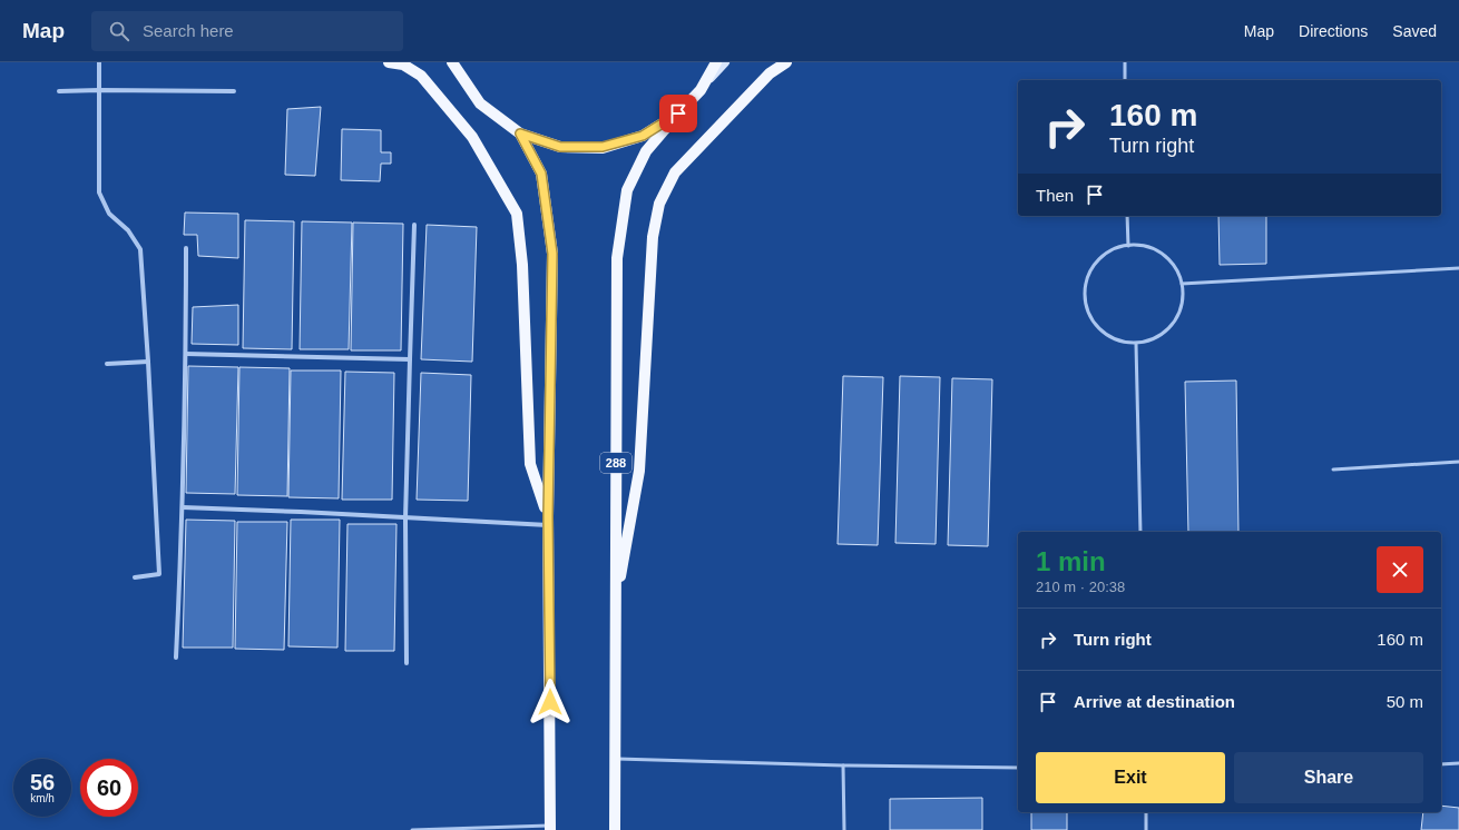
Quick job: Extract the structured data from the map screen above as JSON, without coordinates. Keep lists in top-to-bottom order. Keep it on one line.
{"streets":{"main road":["288"]},"page":{"header":"Map","search":"Search here","nav":["Map","Directions","Saved"],"turn":["160 m","Turn right"],"then":"Then","heading":["1 min","210 m · 20:38"],"list":[{"name":"Turn right","value":"160 m"},{"name":"Arrive at destination","value":"50 m"}],"buttons":["Exit","Share"],"speed":"56 km/h","limit":"60"}}
